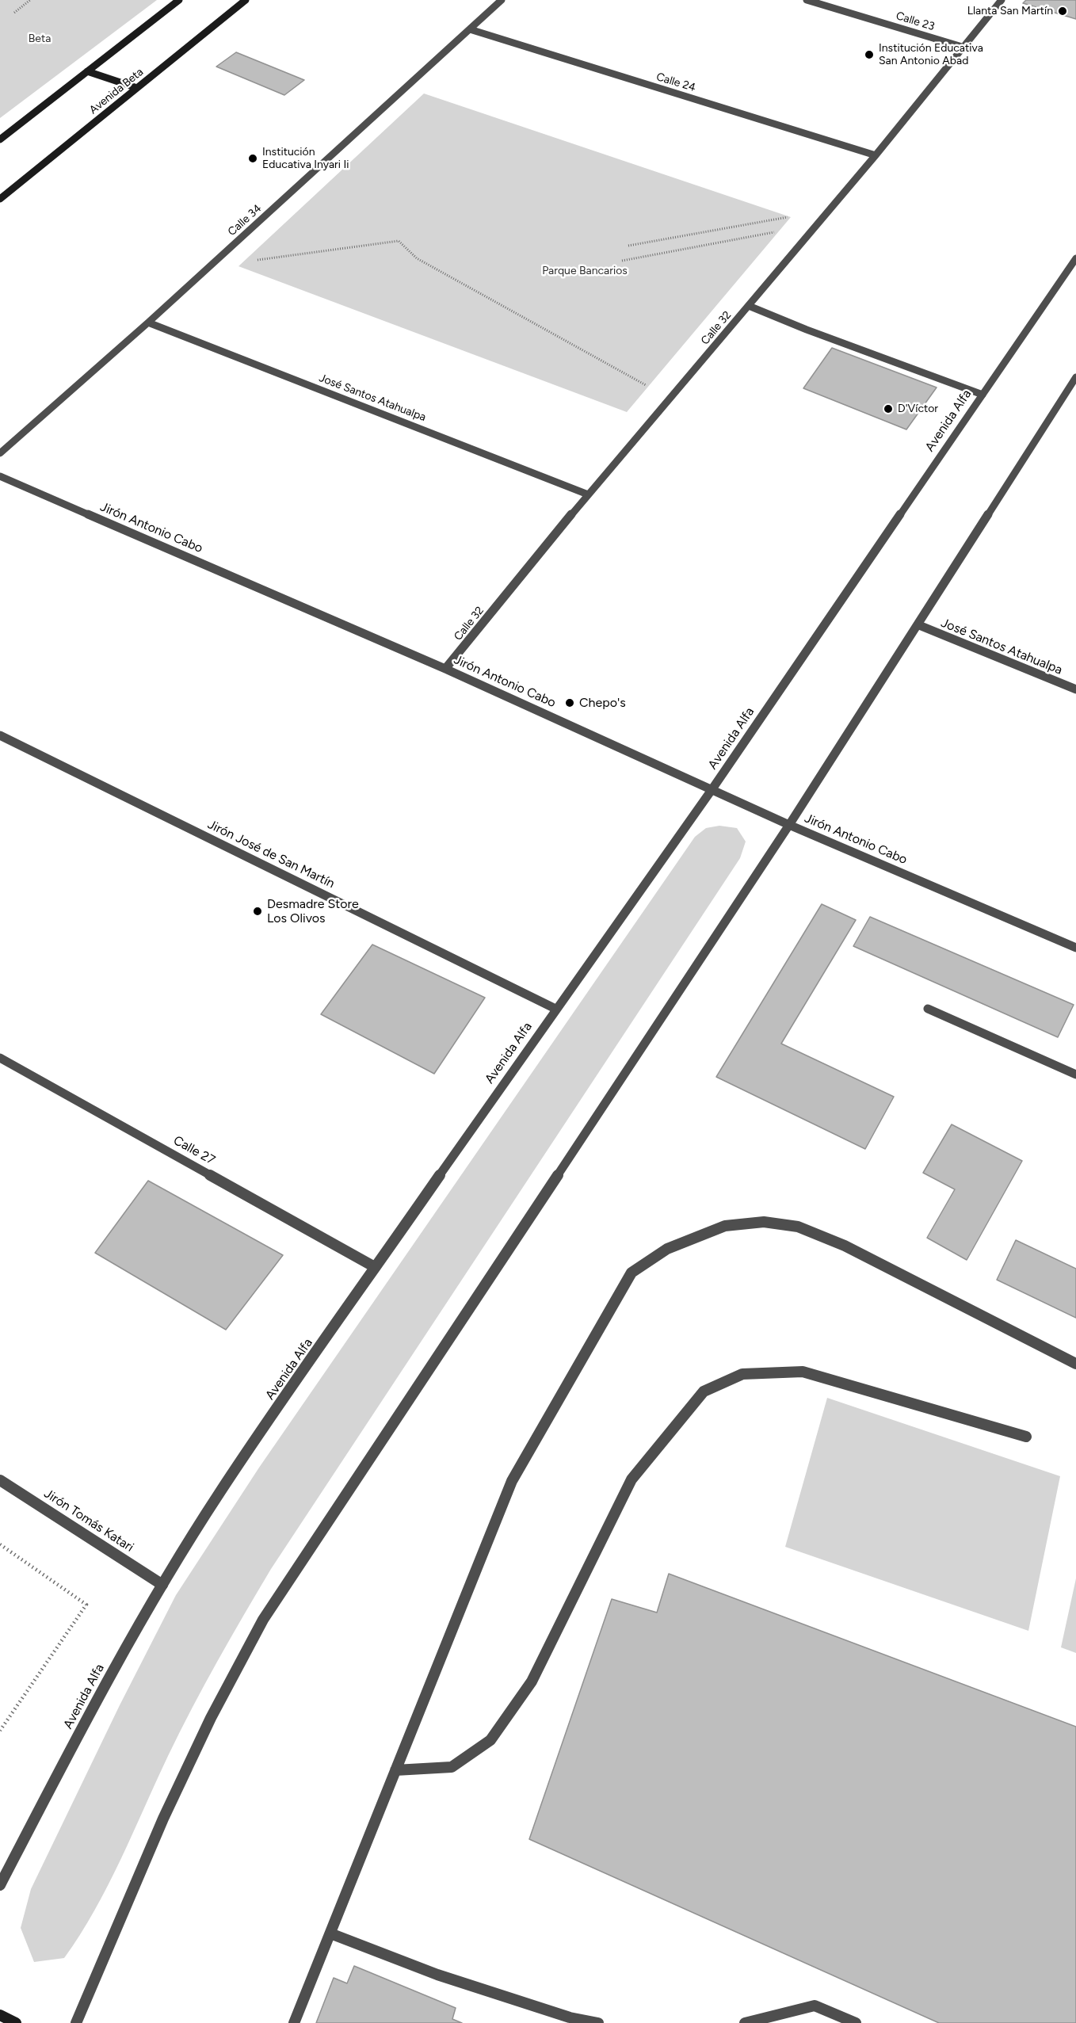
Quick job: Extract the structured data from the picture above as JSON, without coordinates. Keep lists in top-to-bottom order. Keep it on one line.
{"streets":{"main road":["Avenida Beta"],"street":["Calle 23","Calle 24","Calle 34","Calle 32","José Santos Atahualpa","Avenida Alfa","Jirón Antonio Cabo","Jirón José de San Martín","Calle 27","Jirón Tomás Katari"]},"crossings":[["Calle 23","Calle 32"],["Calle 24","Calle 34"],["Calle 24","Calle 32"],["Calle 34","José Santos Atahualpa"],["Calle 32","José Santos Atahualpa"],["Calle 32","Jirón Antonio Cabo"],["Avenida Alfa","Jirón Antonio Cabo"],["Avenida Alfa","Jirón José de San Martín"],["Avenida Alfa","Calle 27"],["Avenida Alfa","Jirón Tomás Katari"]],"parks":["Beta","Parque Bancarios"],"places":["Llanta San Martín","Institución Educativa San Antonio Abad","Institución Educativa Inyari Ii","D'Víctor","Chepo's","Desmadre Store Los Olivos"]}
